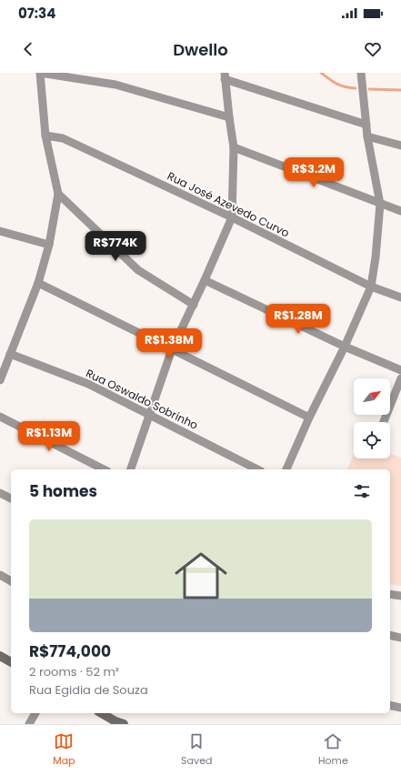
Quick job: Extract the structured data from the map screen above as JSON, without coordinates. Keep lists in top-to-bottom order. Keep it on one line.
{"streets":{"street":["Rua José Azevedo Curvo","Rua Oswaldo Sobrinho"]},"north":"top right","page":{"status":"07:34","header":"Dwello","price":["R$3.2M","R$774K","R$1.28M","R$1.38M","R$1.13M"],"heading":"5 homes","list":[{"name":"R$774,000","note":"2 rooms · 52 m² · Rua Egidia de Souza"}],"tabs":["Map","Saved","Home"]}}
